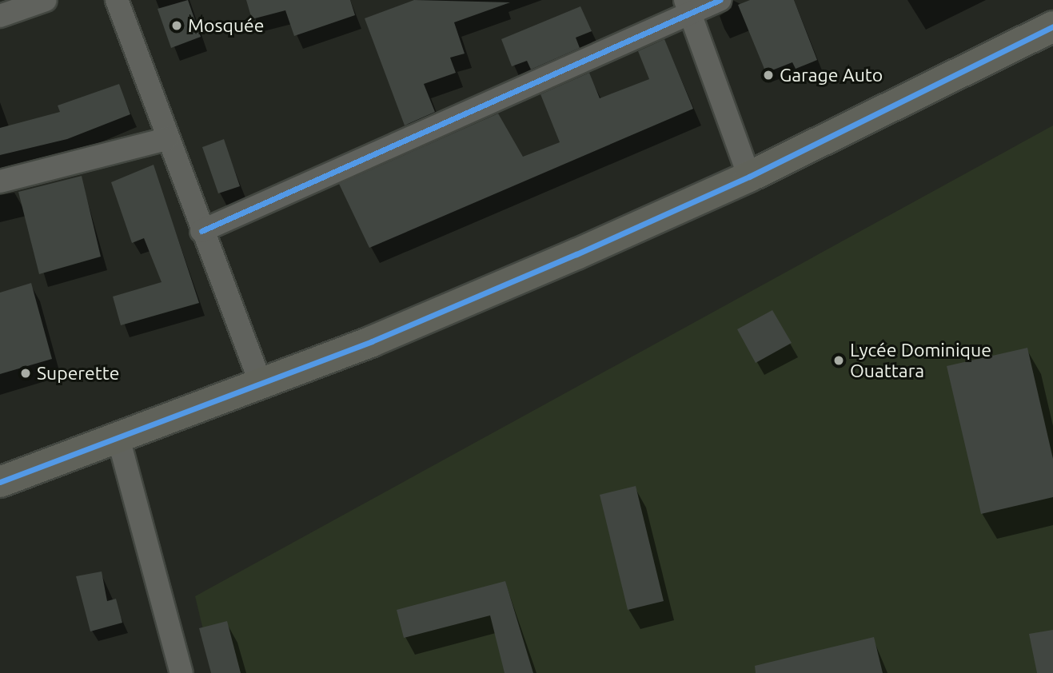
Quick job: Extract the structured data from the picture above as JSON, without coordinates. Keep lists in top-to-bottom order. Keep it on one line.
{"places":["Mosquée","Garage Auto","Lycée Dominique Ouattara","Superette"]}
